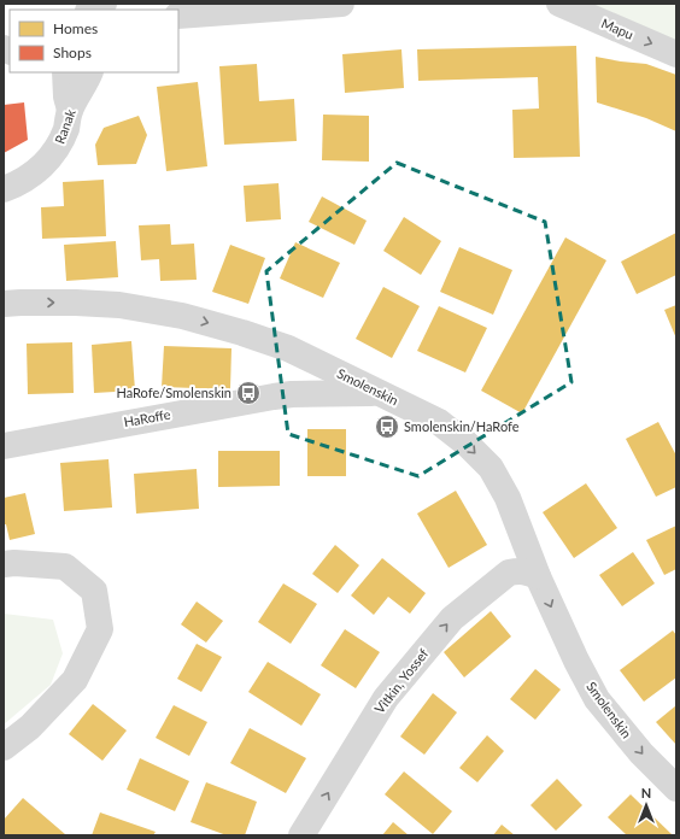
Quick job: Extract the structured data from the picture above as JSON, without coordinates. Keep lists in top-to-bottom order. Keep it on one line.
{"streets":{"street":["Mapu","Ranak","Smolenskin","HaRoffe","Vitkin, Yossef"]},"crossings":[["Smolenskin","HaRoffe"],["Smolenskin","Vitkin, Yossef"]],"one_way":["Mapu","Smolenskin","Vitkin, Yossef"],"places":{"bus stop":["HaRofe/Smolenskin","Smolenskin/HaRofe"]},"legend":["Homes","Shops"],"north":"top"}
